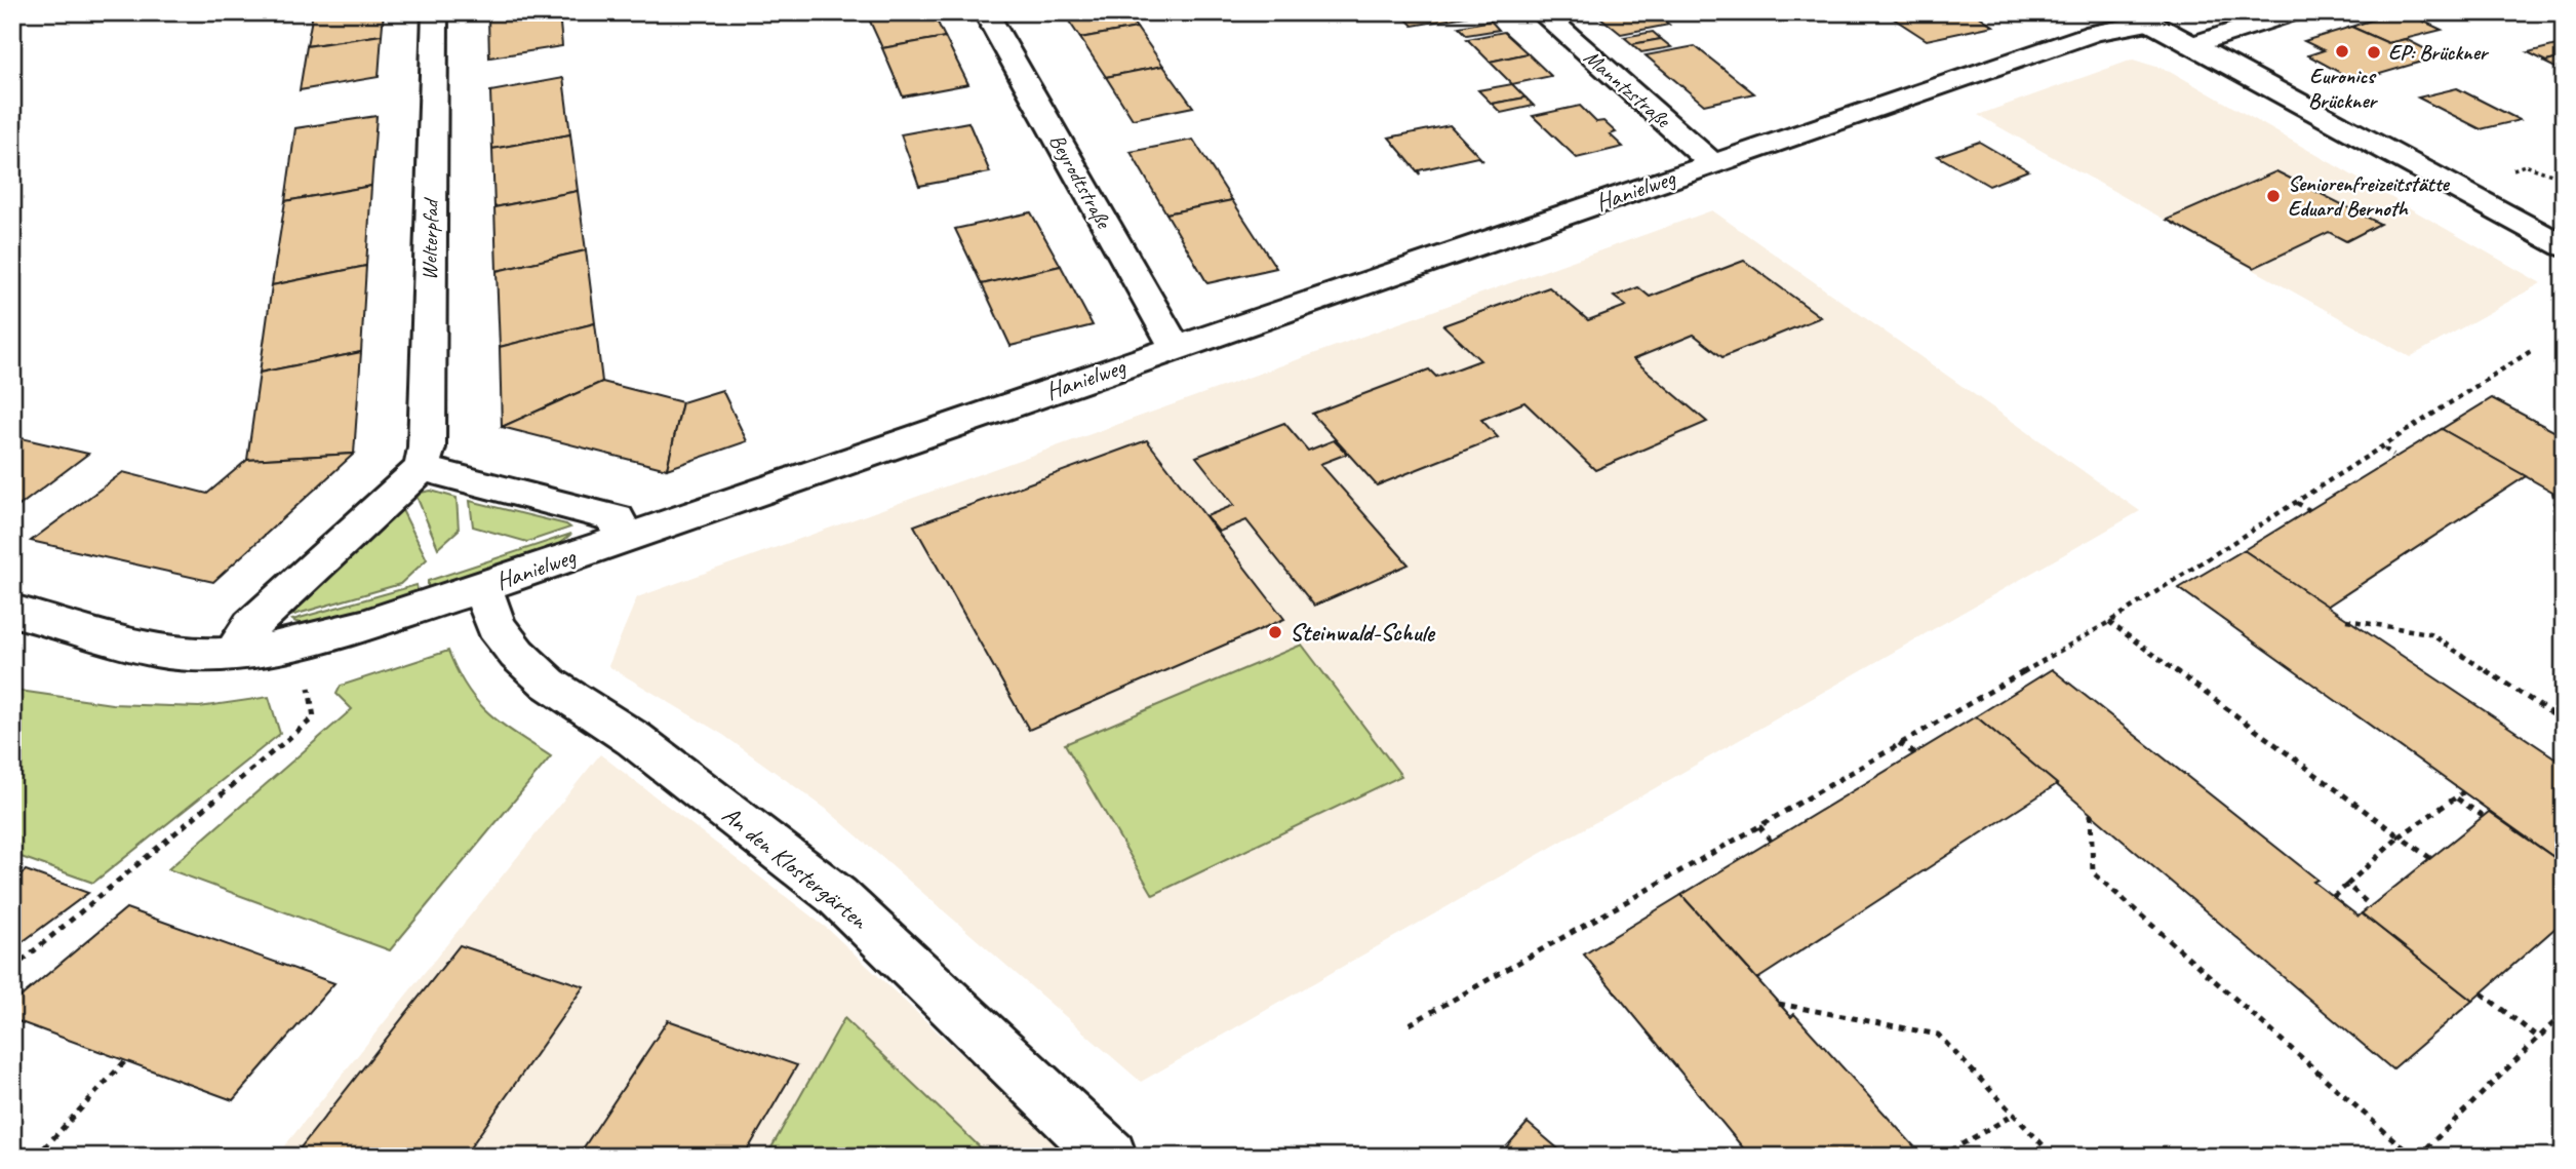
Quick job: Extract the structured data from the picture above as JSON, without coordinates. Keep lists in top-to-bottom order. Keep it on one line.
{"streets":{"street":["Manntzstraße","Beyrodtstraße","Hanielweg","Welterpfad","An den Klostergärten"]},"crossings":[["Manntzstraße","Hanielweg"],["Beyrodtstraße","Hanielweg"],["Hanielweg","An den Klostergärten"]],"places":["Euronics Brückner","EP: Brückner","Seniorenfreizeitstätte Eduard Bernoth","Steinwald-Schule"]}
